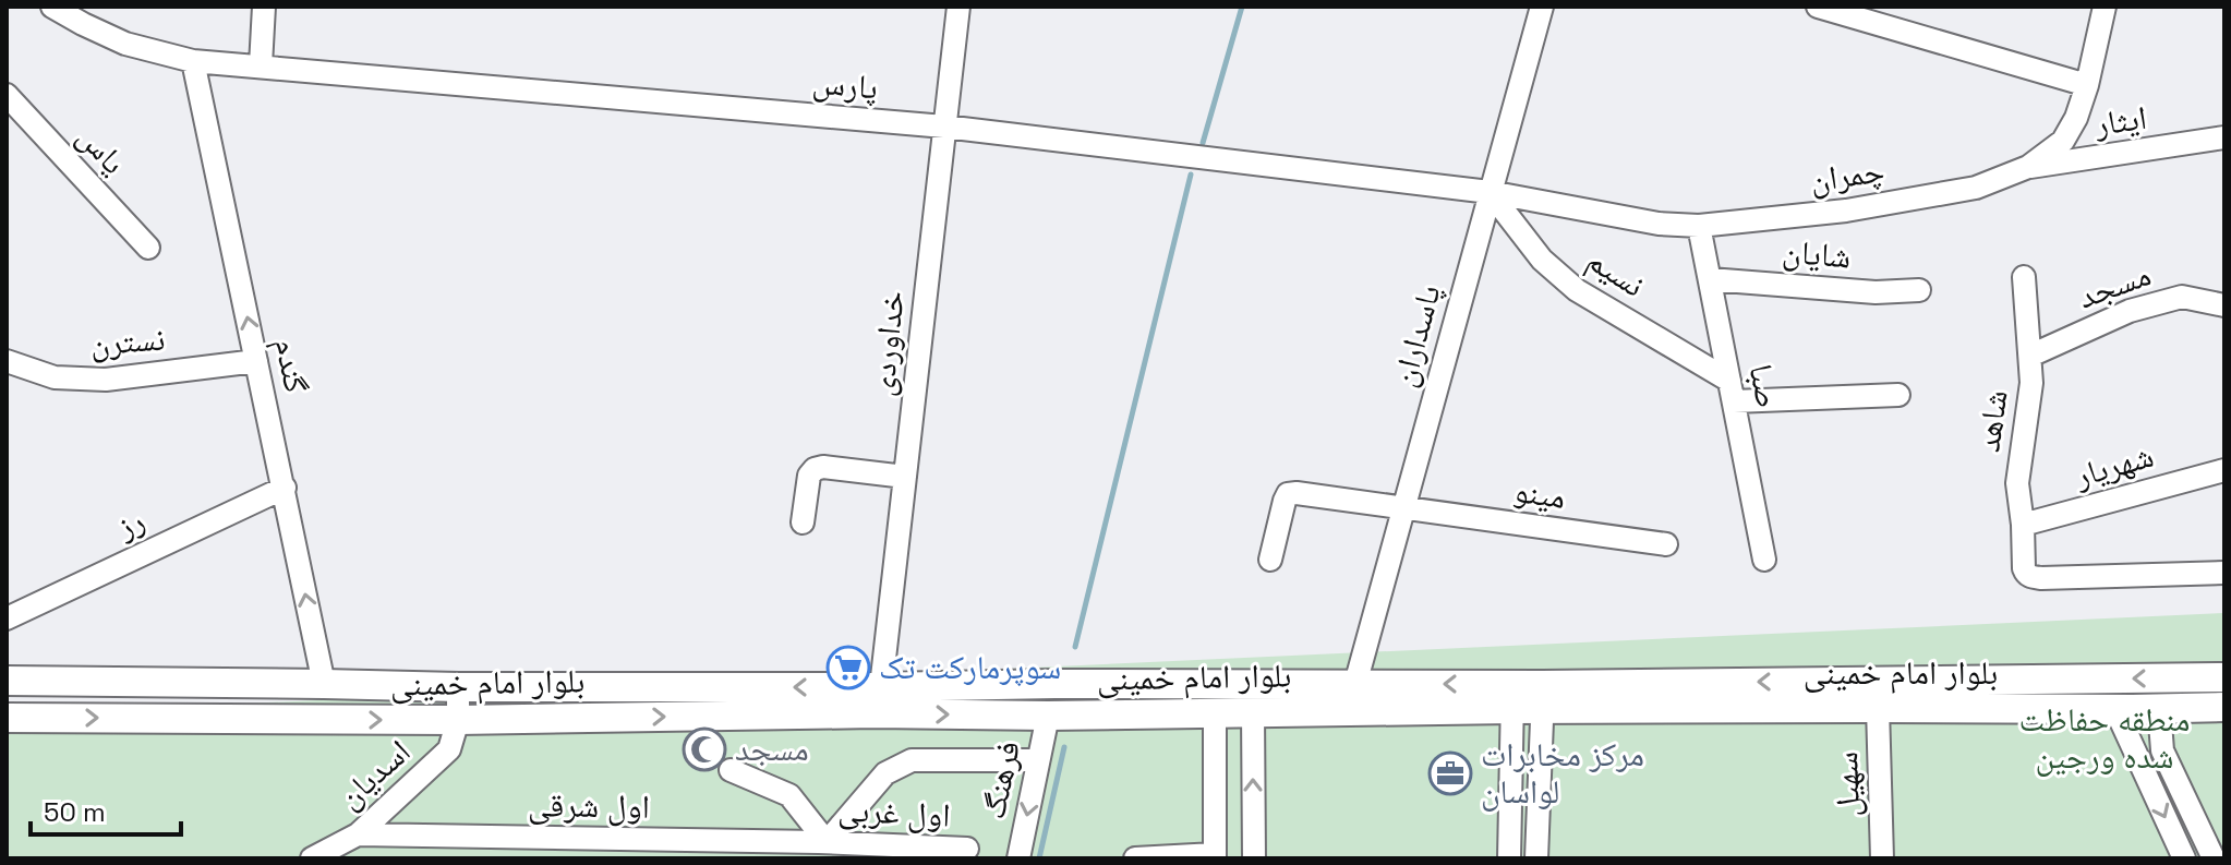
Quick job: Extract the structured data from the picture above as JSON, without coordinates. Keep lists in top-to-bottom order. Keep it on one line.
{"streets":{"main road":["بلوار امام خمینی"],"street":["پارس","ایثار","یاس","چمران","شایان","نسیم","مسجد","پاسداران","نسترن","خداوردی","گندم","صبا","شاهد","شهریار","مینو","رز","اسدیان","فرهنگ","سهیل","اول شرقی","اول غربی"]},"crossings":[["پارس","چمران"],["پارس","نسیم"],["پارس","پاسداران"],["پارس","خداوردی"],["پارس","گندم"],["ایثار","چمران"],["چمران","نسیم"],["چمران","پاسداران"],["چمران","صبا"],["شایان","صبا"],["نسیم","پاسداران"],["نسیم","صبا"],["مسجد","شاهد"],["پاسداران","مینو"],["پاسداران","بلوار امام خمینی"],["نسترن","گندم"],["خداوردی","بلوار امام خمینی"],["گندم","رز"],["گندم","بلوار امام خمینی"],["شاهد","شهریار"],["بلوار امام خمینی","اسدیان"],["بلوار امام خمینی","فرهنگ"],["بلوار امام خمینی","سهیل"],["اسدیان","اول شرقی"],["اول شرقی","اول غربی"]],"one_way":["گندم"],"parks":["منطقه حفاظت شده ورجین"],"places":{"supermarket":["سوپرمارکت تک"],"mosque":["مسجد"],"office":["مرکز مخابرات لواسان"]},"scale_bar":"50 m"}
